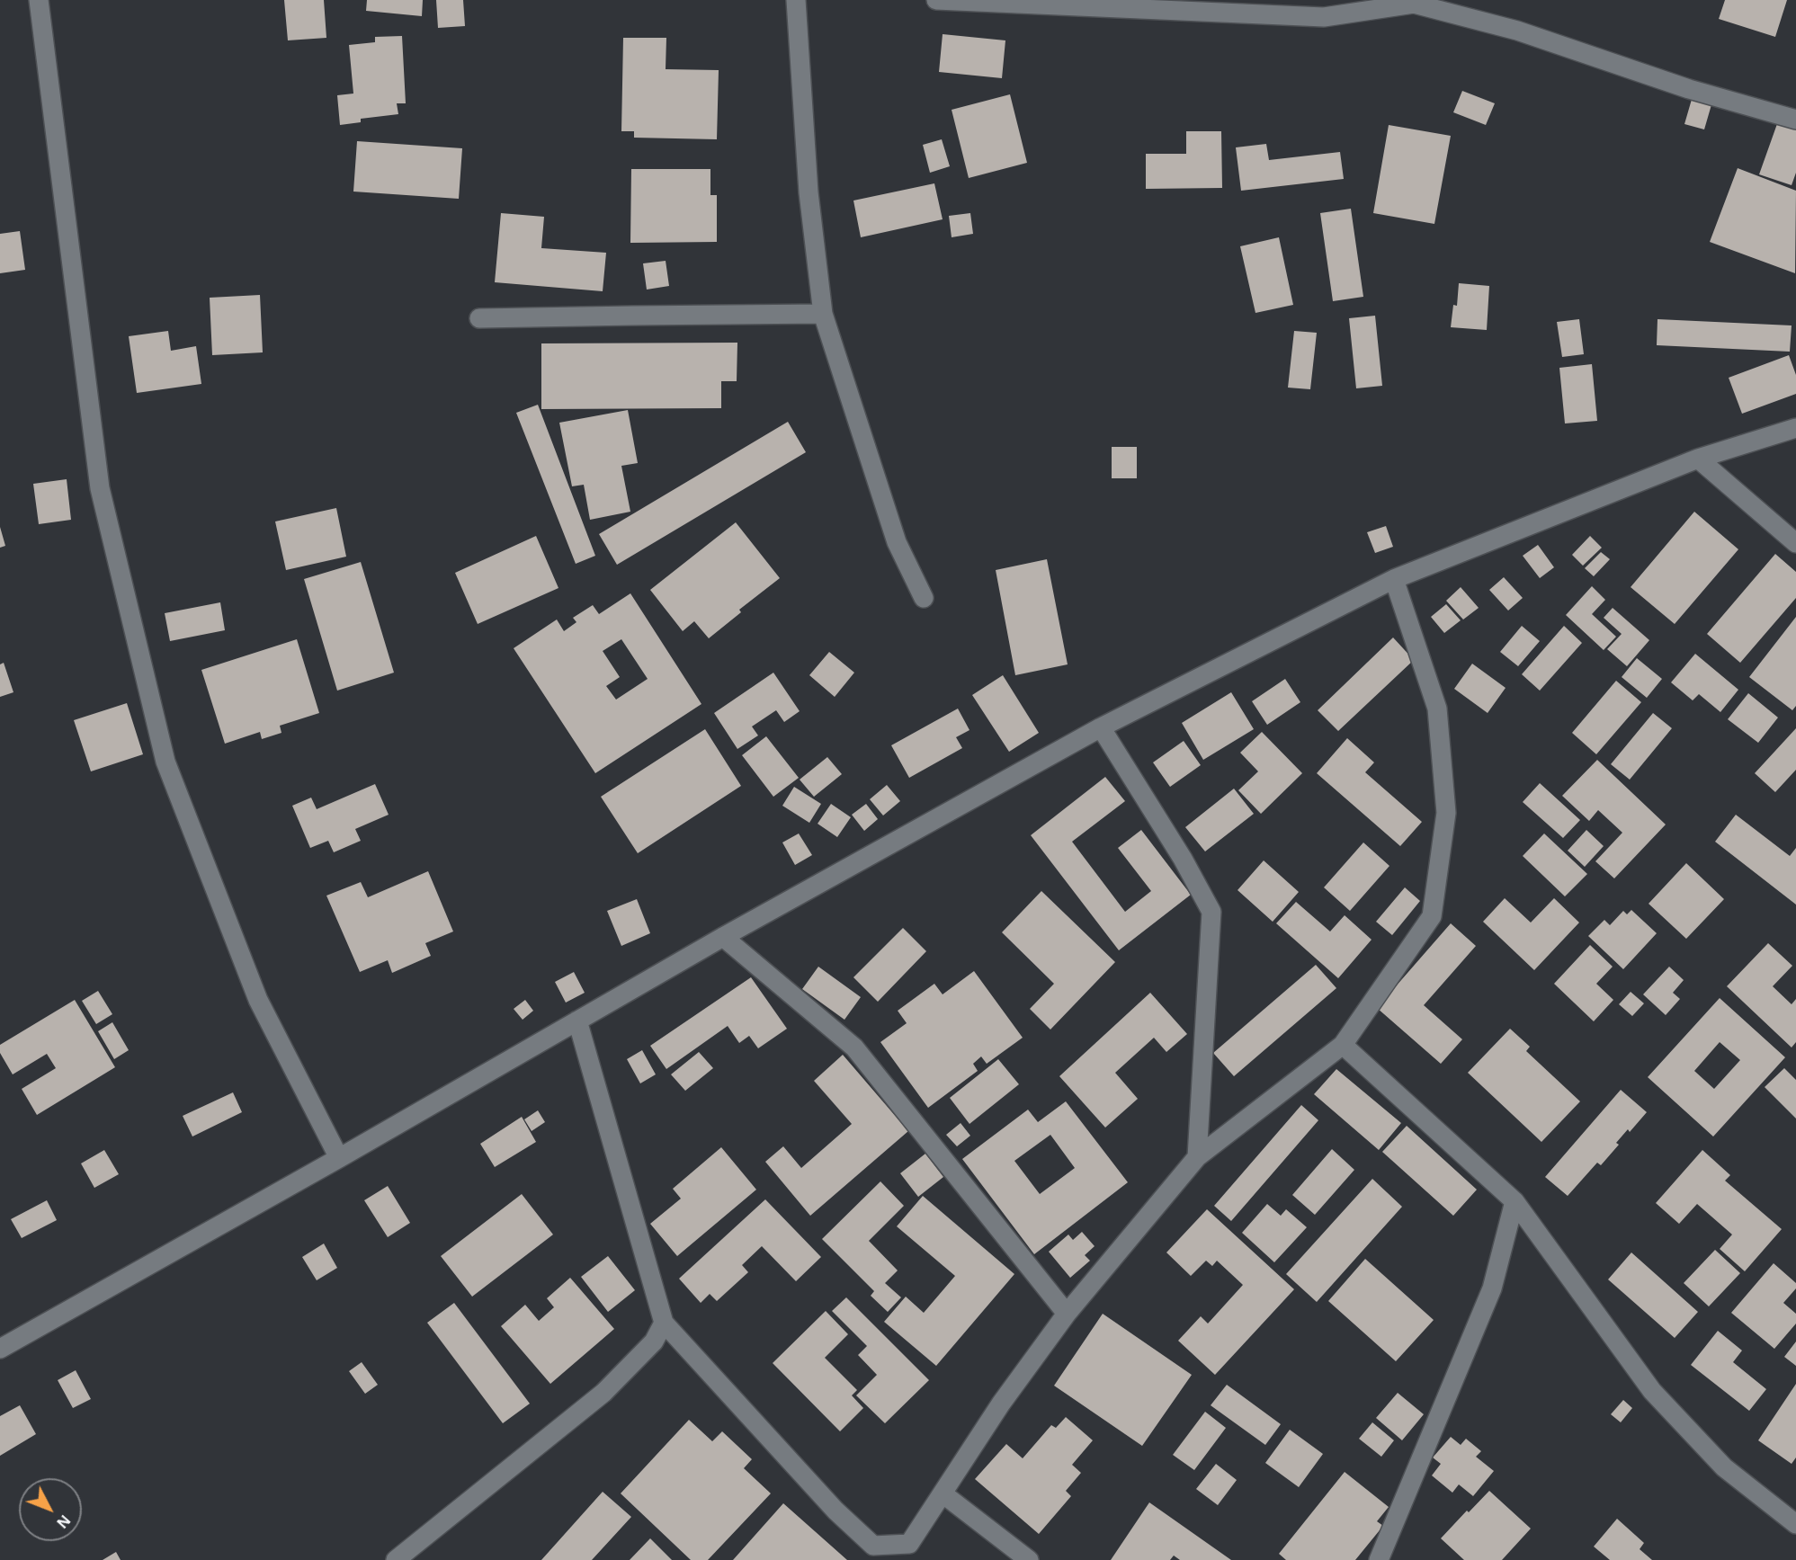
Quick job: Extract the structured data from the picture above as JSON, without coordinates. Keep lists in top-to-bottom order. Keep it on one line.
{"north":"bottom right"}
